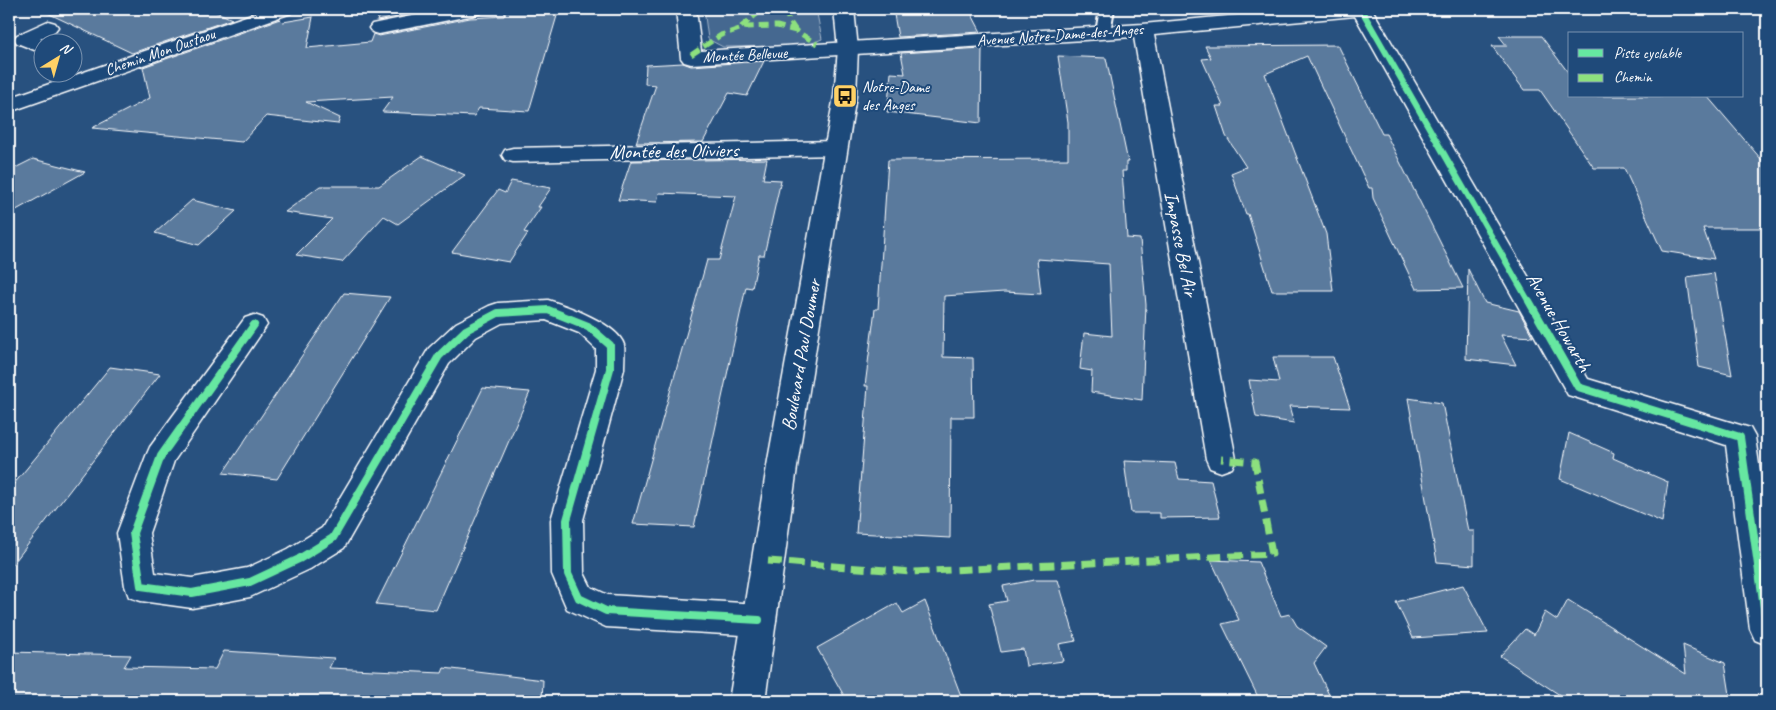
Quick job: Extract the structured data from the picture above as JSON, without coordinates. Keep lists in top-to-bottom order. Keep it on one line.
{"streets":{"street":["Avenue Notre-Dame-des-Anges","Chemin Mon Oustaou","Montée Bellevue","Montée des Oliviers","Impasse Bel Air","Avenue Howarth","Boulevard Paul Doumer"]},"crossings":[["Avenue Notre-Dame-des-Anges","Montée Bellevue"],["Avenue Notre-Dame-des-Anges","Impasse Bel Air"],["Avenue Notre-Dame-des-Anges","Avenue Howarth"],["Avenue Notre-Dame-des-Anges","Boulevard Paul Doumer"],["Montée Bellevue","Boulevard Paul Doumer"],["Montée des Oliviers","Boulevard Paul Doumer"]],"places":{"bus stop":["Notre-Dame des Anges"]},"legend":["Piste cyclable","Chemin"],"north":"top right"}
